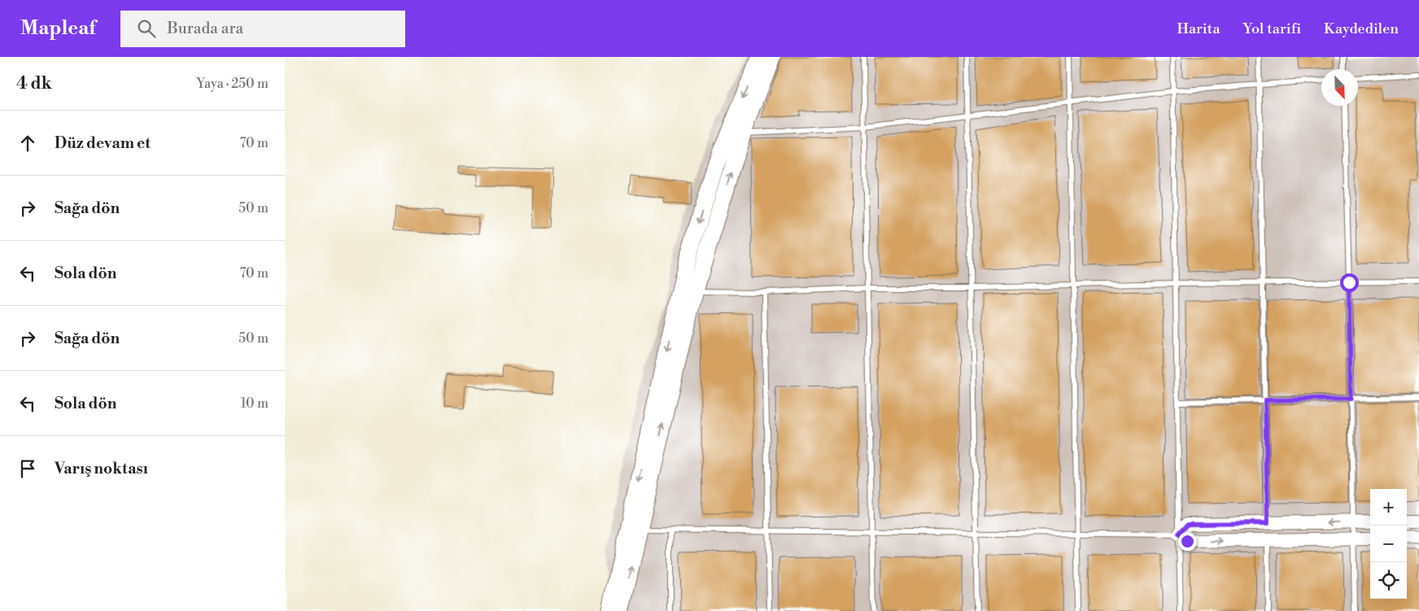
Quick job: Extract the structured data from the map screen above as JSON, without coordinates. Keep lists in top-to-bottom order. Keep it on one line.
{"north":"bottom right","page":{"header":"Mapleaf","search":"Burada ara","nav":["Harita","Yol tarifi","Kaydedilen"],"heading":["4 dk","Yaya · 250 m"],"list":[["Düz devam et","70 m"],["Sağa dön","50 m"],["Sola dön","70 m"],["Sağa dön","50 m"],["Sola dön","10 m"],"Varış noktası"],"map_buttons":["+","−"]}}
